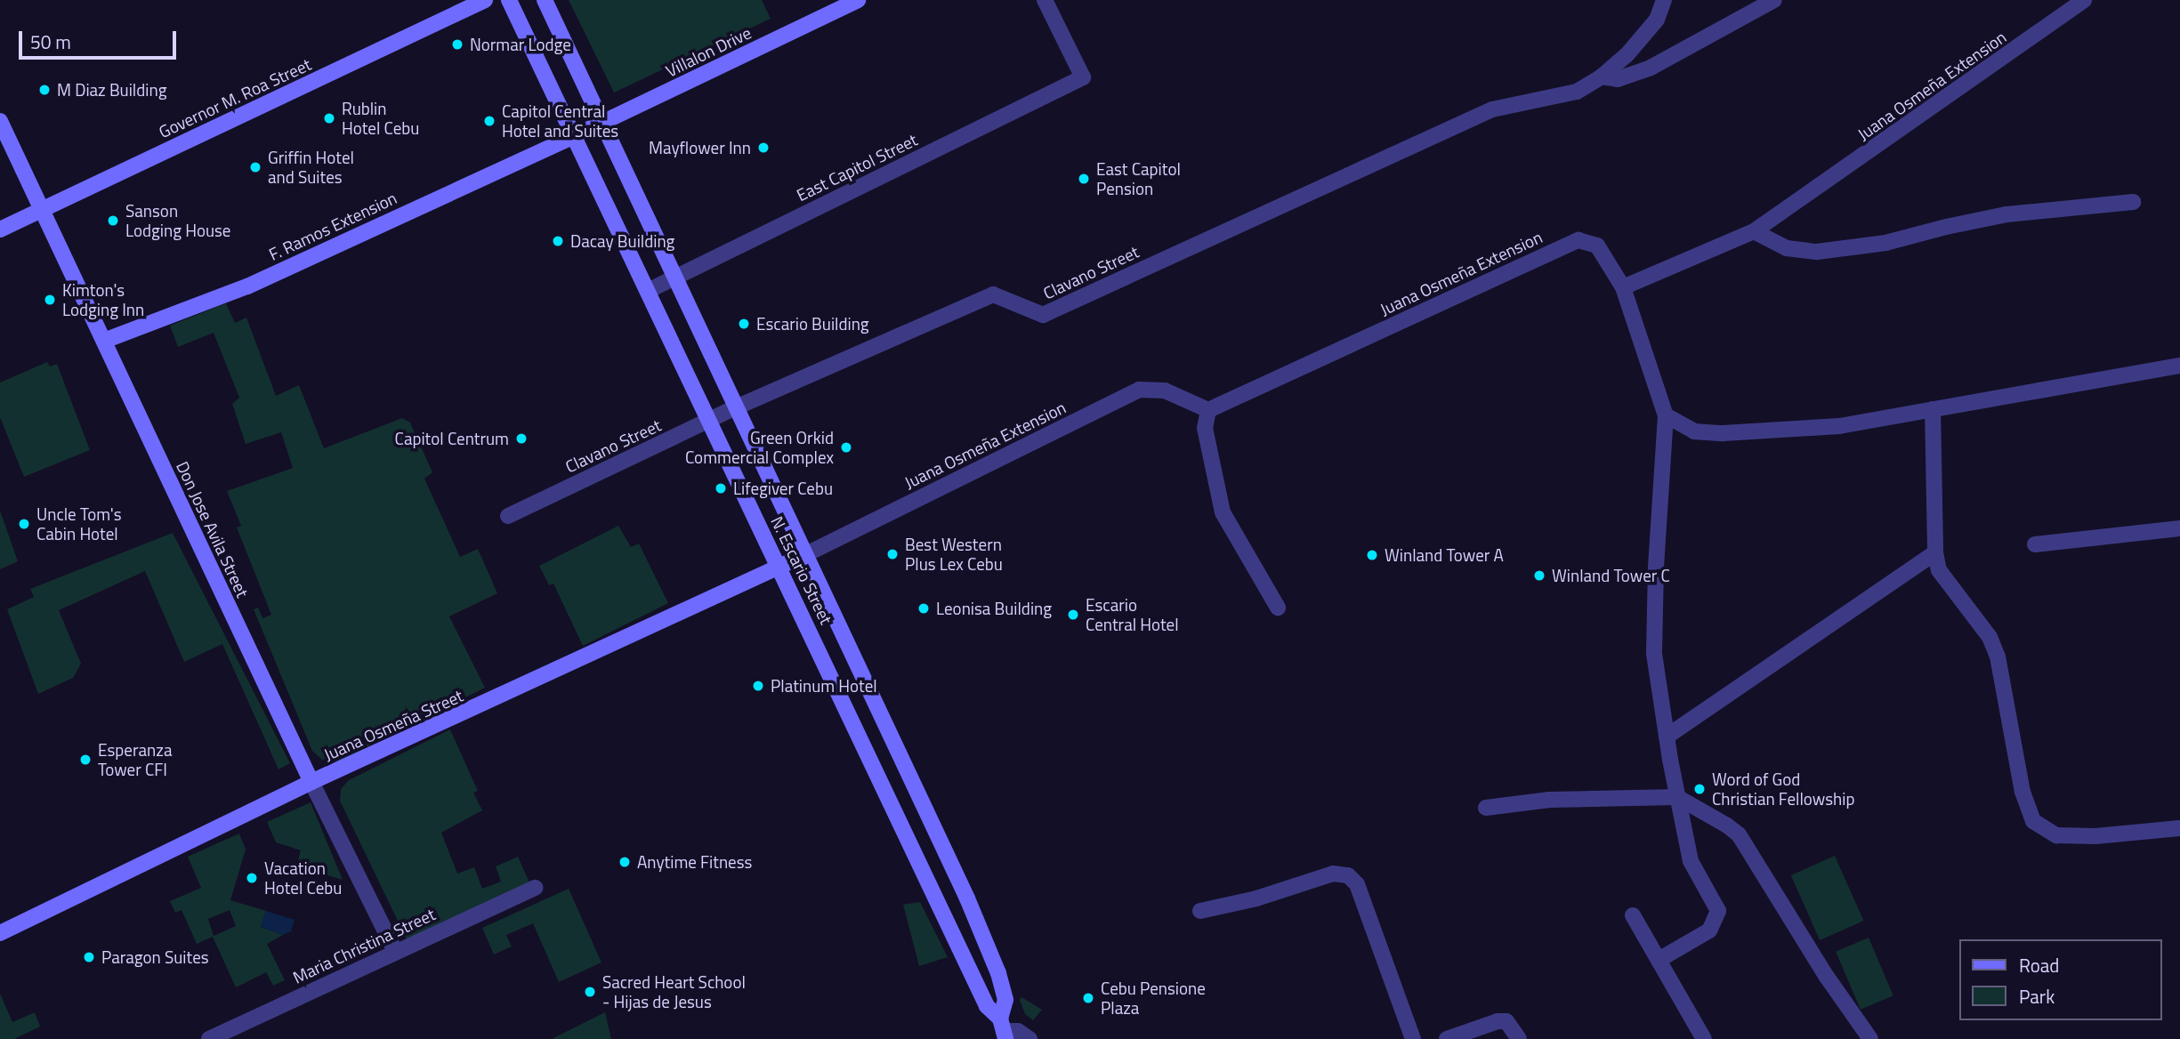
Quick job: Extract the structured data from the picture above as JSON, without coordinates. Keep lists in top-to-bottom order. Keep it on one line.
{"streets":{"street":["Villalon Drive","Juana Osmeña Extension","Governor M. Roa Street","East Capitol Street","F. Ramos Extension","Clavano Street","Don Jose Avila Street","N. Escario Street","Juana Osmeña Street","Maria Christina Street"]},"crossings":[["Villalon Drive","F. Ramos Extension"],["Villalon Drive","N. Escario Street"],["Juana Osmeña Extension","N. Escario Street"],["Juana Osmeña Extension","Juana Osmeña Street"],["Governor M. Roa Street","Don Jose Avila Street"],["East Capitol Street","N. Escario Street"],["F. Ramos Extension","Don Jose Avila Street"],["F. Ramos Extension","N. Escario Street"],["Clavano Street","N. Escario Street"],["Don Jose Avila Street","Juana Osmeña Street"],["Don Jose Avila Street","Maria Christina Street"],["N. Escario Street","Juana Osmeña Street"]],"places":["Normar Lodge","M Diaz Building","Rublin Hotel Cebu","Capitol Central Hotel and Suites","Mayflower Inn","Griffin Hotel and Suites","East Capitol Pension","Sanson Lodging House","Dacay Building","Kimton's Lodging Inn","Escario Building","Capitol Centrum","Green Orkid Commercial Complex","Lifegiver Cebu","Uncle Tom's Cabin Hotel","Best Western Plus Lex Cebu","Winland Tower A","Winland Tower C","Leonisa Building","Escario Central Hotel","Platinum Hotel","Esperanza Tower CFI","Word of God Christian Fellowship","Anytime Fitness","Vacation Hotel Cebu","Paragon Suites","Sacred Heart School - Hijas de Jesus","Cebu Pensione Plaza"],"legend":["Road","Park"],"scale_bar":"50 m"}
